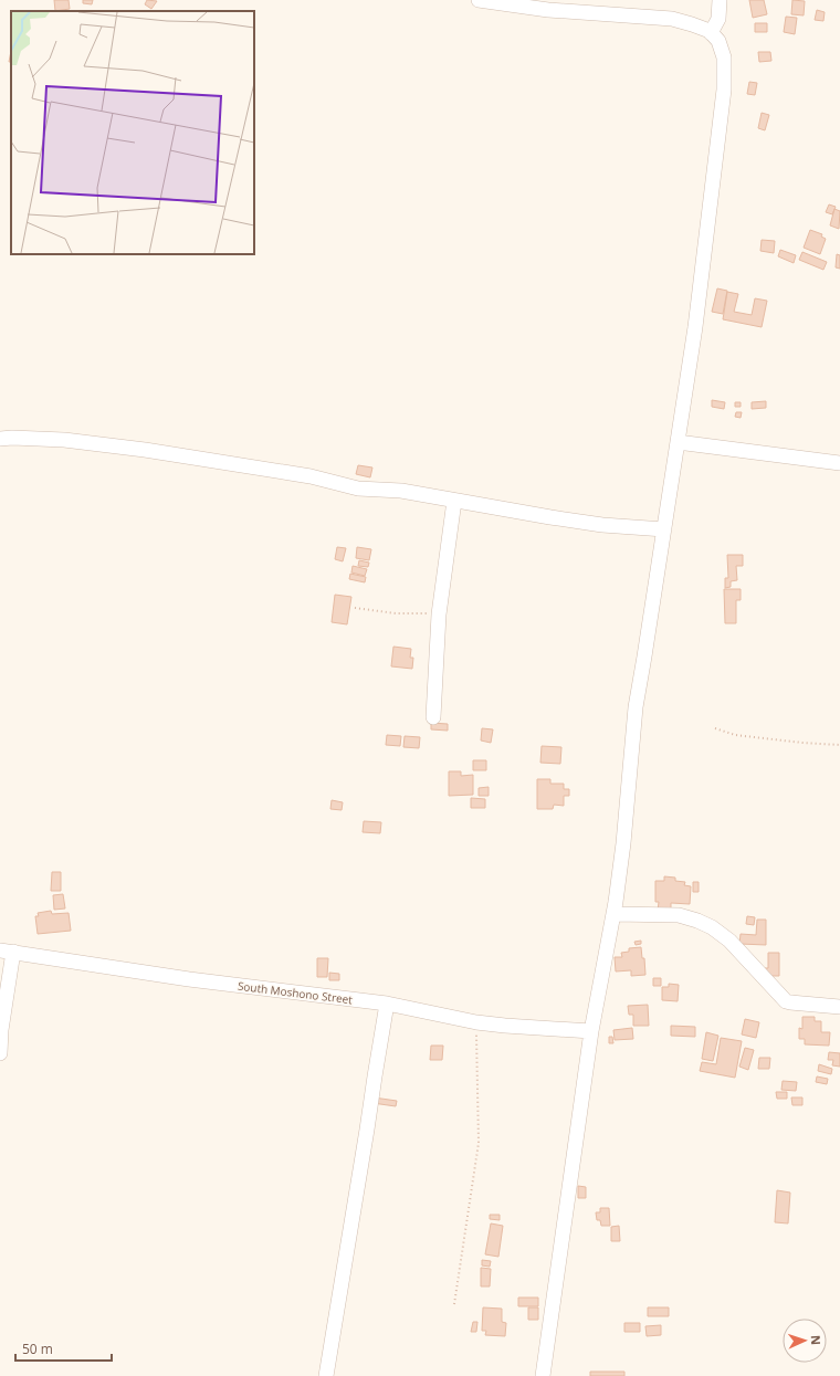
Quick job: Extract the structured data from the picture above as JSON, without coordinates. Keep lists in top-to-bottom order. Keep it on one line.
{"streets":{"street":["South Moshono Street"]},"scale_bar":"50 m","north":"right"}
